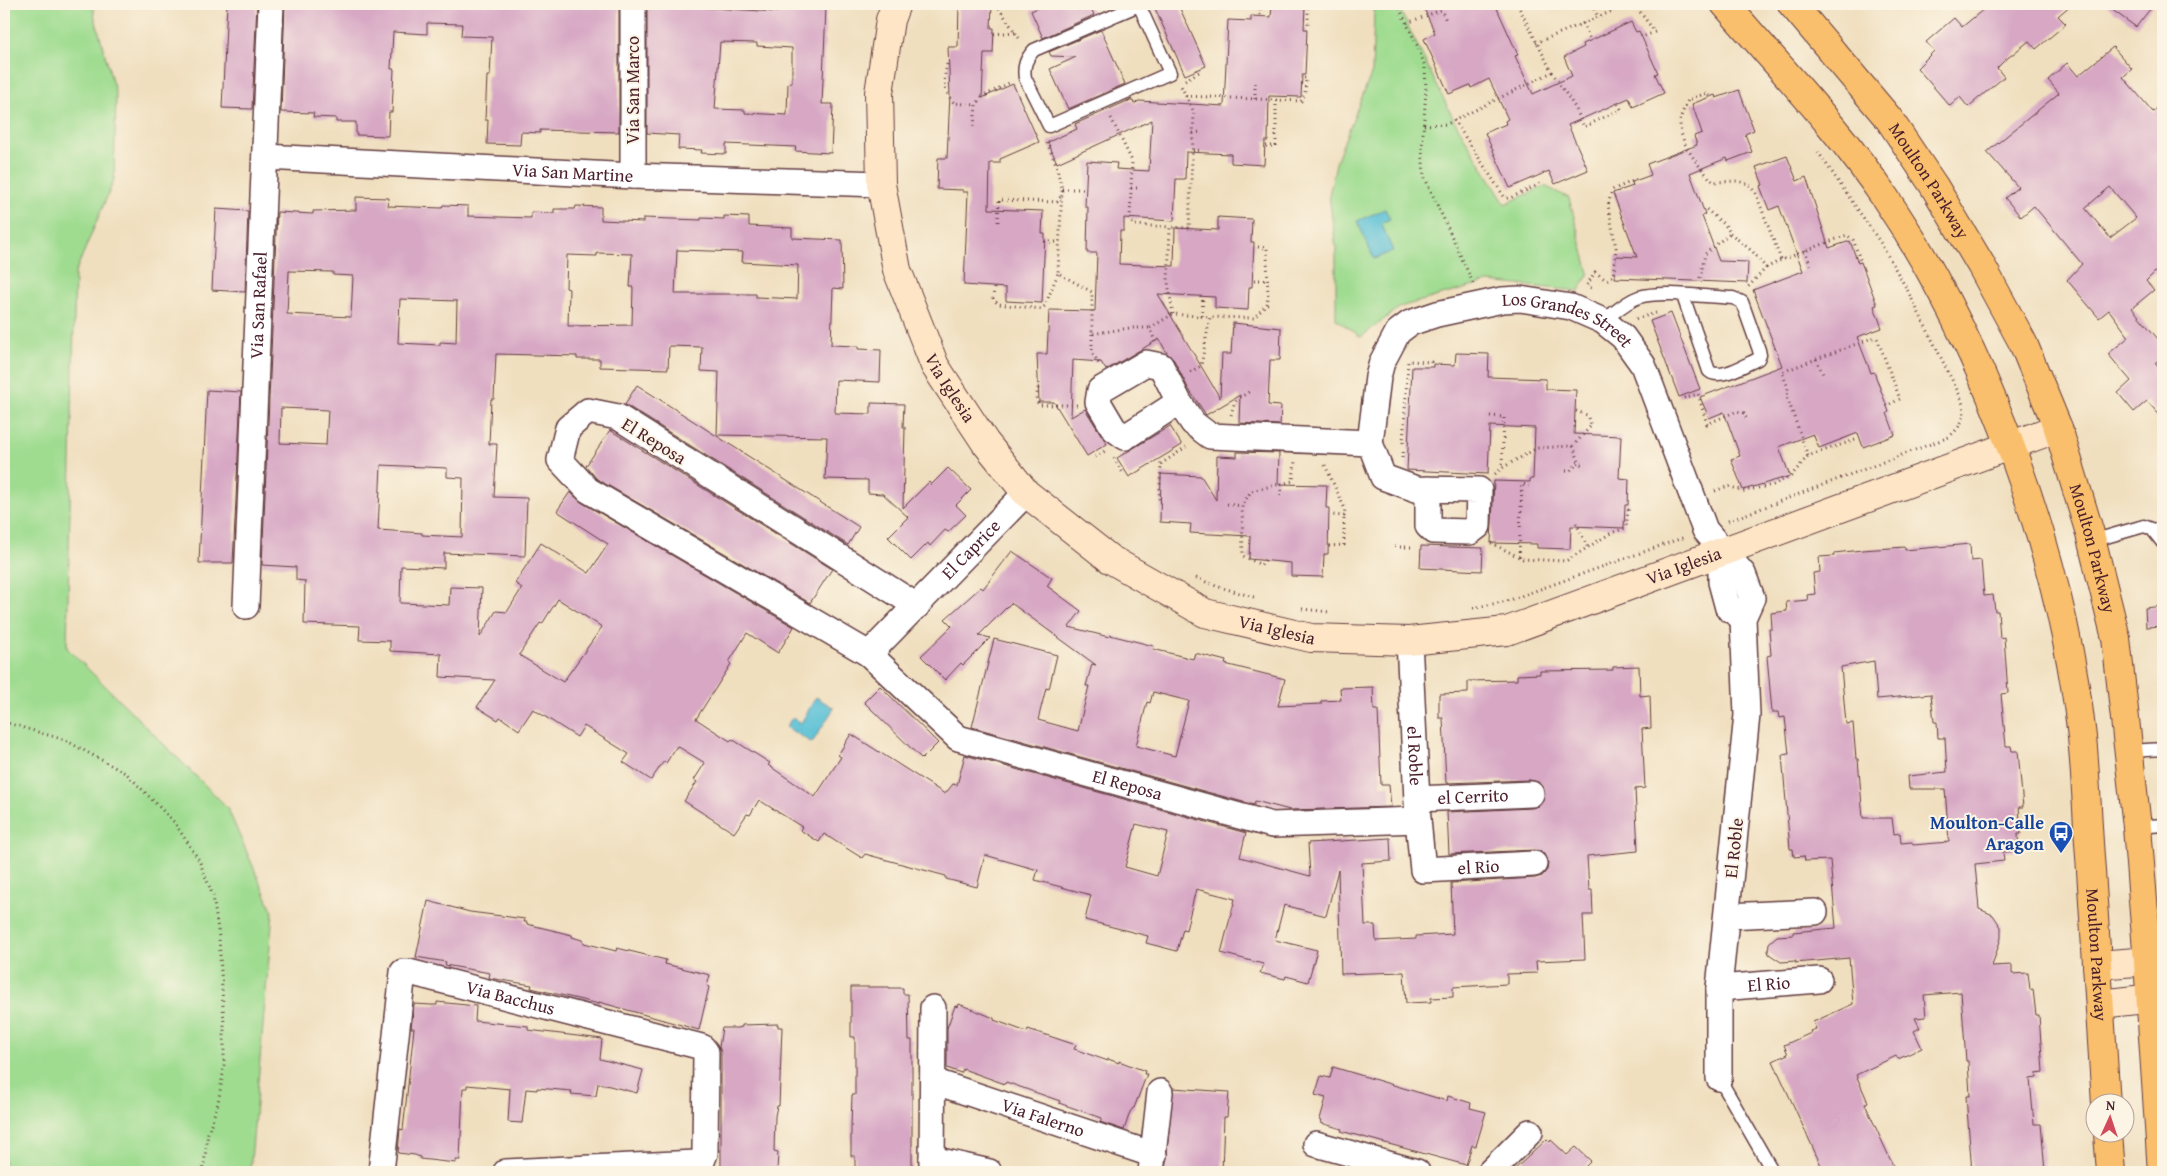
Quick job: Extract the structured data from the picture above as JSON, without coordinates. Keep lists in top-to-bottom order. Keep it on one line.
{"streets":{"main road":["Moulton Parkway"],"street":["Via San Marco","Via San Martine","Via San Rafael","Los Grandes Street","Via Iglesia","El Reposa","El Caprice","el Roble","el Cerrito","El Roble","el Rio","El Rio","Via Bacchus","Via Falerno"]},"crossings":[["Via San Marco","Via San Martine"],["Via San Martine","Via San Rafael"],["Via San Martine","Via Iglesia"],["Moulton Parkway","Via Iglesia"],["Los Grandes Street","Via Iglesia"],["Los Grandes Street","El Roble"],["Via Iglesia","El Caprice"],["Via Iglesia","el Roble"],["Via Iglesia","El Roble"],["El Reposa","El Caprice"],["El Reposa","el Roble"],["El Reposa","el Cerrito"],["el Roble","el Cerrito"],["el Roble","el Rio"],["El Roble","El Rio"]],"places":{"bus stop":["Moulton-Calle Aragon"]},"north":"top"}
